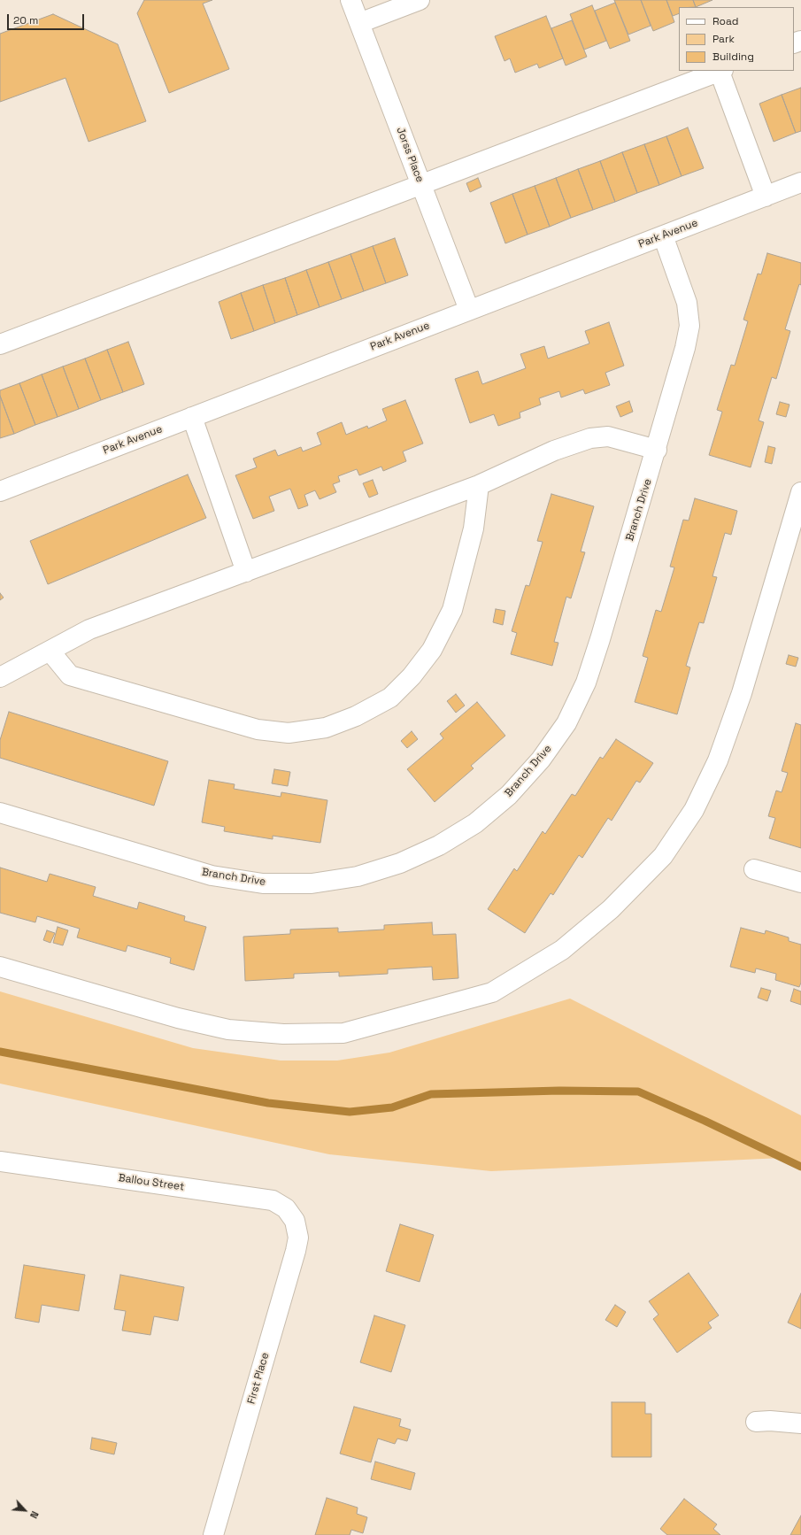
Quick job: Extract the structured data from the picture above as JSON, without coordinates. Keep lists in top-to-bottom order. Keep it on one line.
{"streets":{"street":["Jorss Place","Park Avenue","Branch Drive","Ballou Street","First Place"]},"crossings":[["Jorss Place","Park Avenue"],["Park Avenue","Branch Drive"],["Ballou Street","First Place"]],"legend":["Road","Park","Building"],"scale_bar":"20 m","north":"bottom right"}
